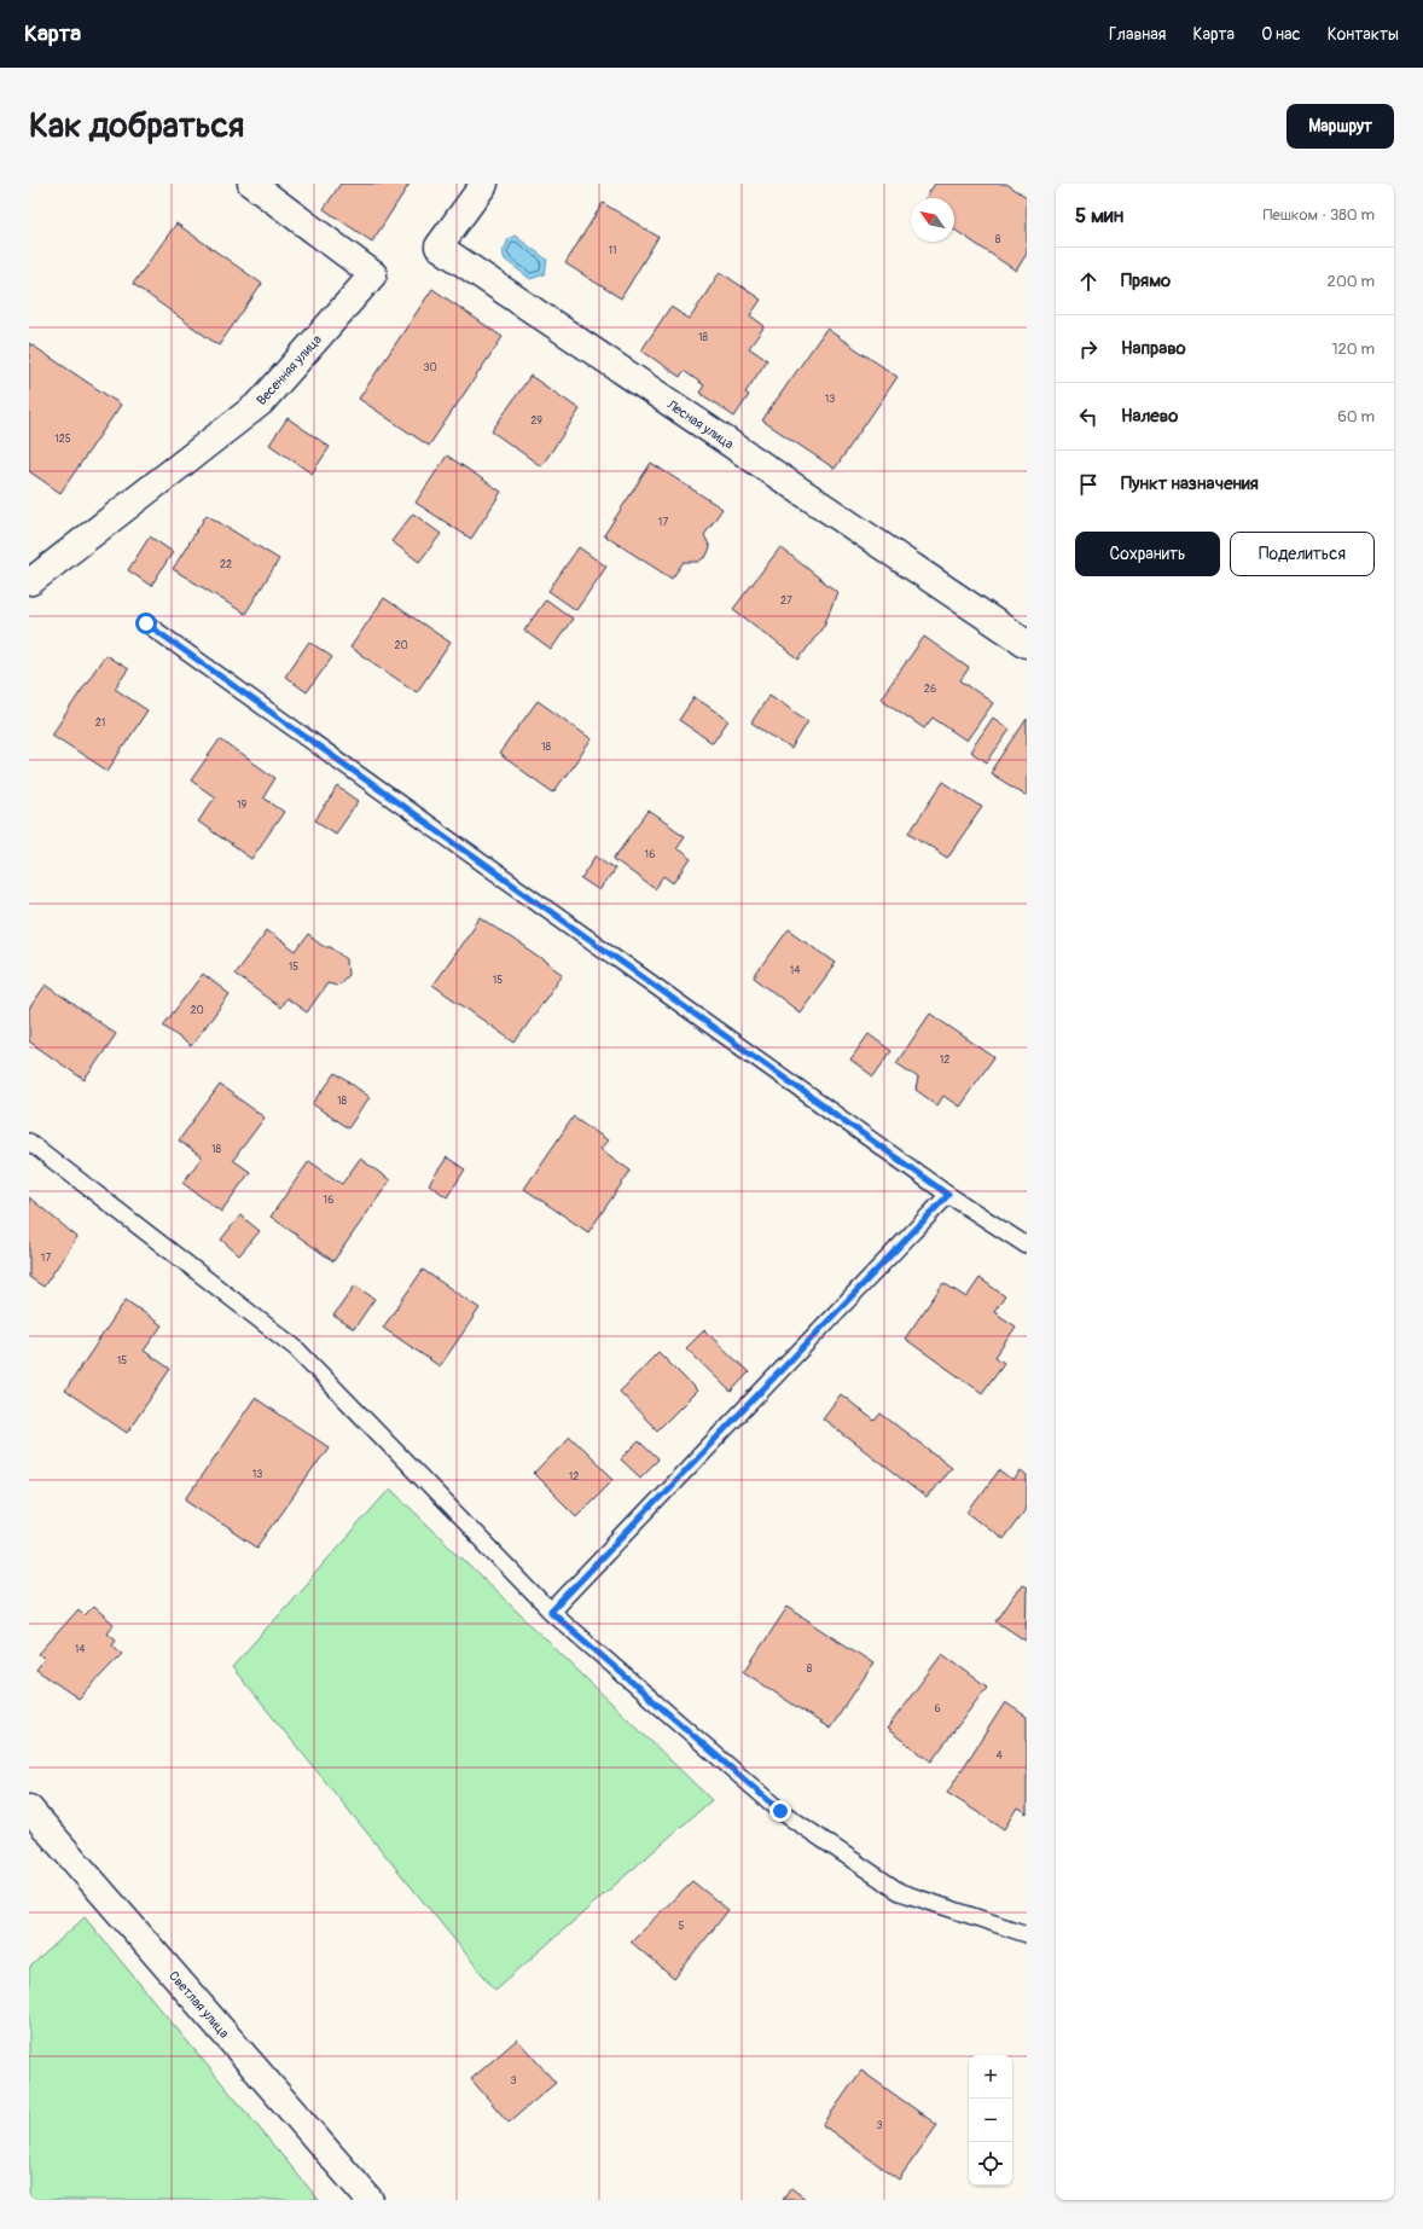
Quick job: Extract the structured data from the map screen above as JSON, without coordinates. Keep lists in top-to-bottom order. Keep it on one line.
{"streets":{"street":["Весенняя улица","Лесная улица","Светлая улица"]},"house_numbers":["8","11","18","30","13","29","125","17","22","27","20","26","21","18","19","16","15","14","15","20","12","18","18","16","17","15","13","12","14","8","6","4","5","3","3"],"north":"top left","page":{"header":"Карта","nav":["Главная","Карта","О нас","Контакты"],"buttons":["Маршрут",["Сохранить","Поделиться"]],"title":"Как добраться","heading":["5 мин","Пешком · 380 m"],"list":[["Прямо","200 m"],["Направо","120 m"],["Налево","60 m"],"Пункт назначения"],"map_buttons":["+","−"]}}
